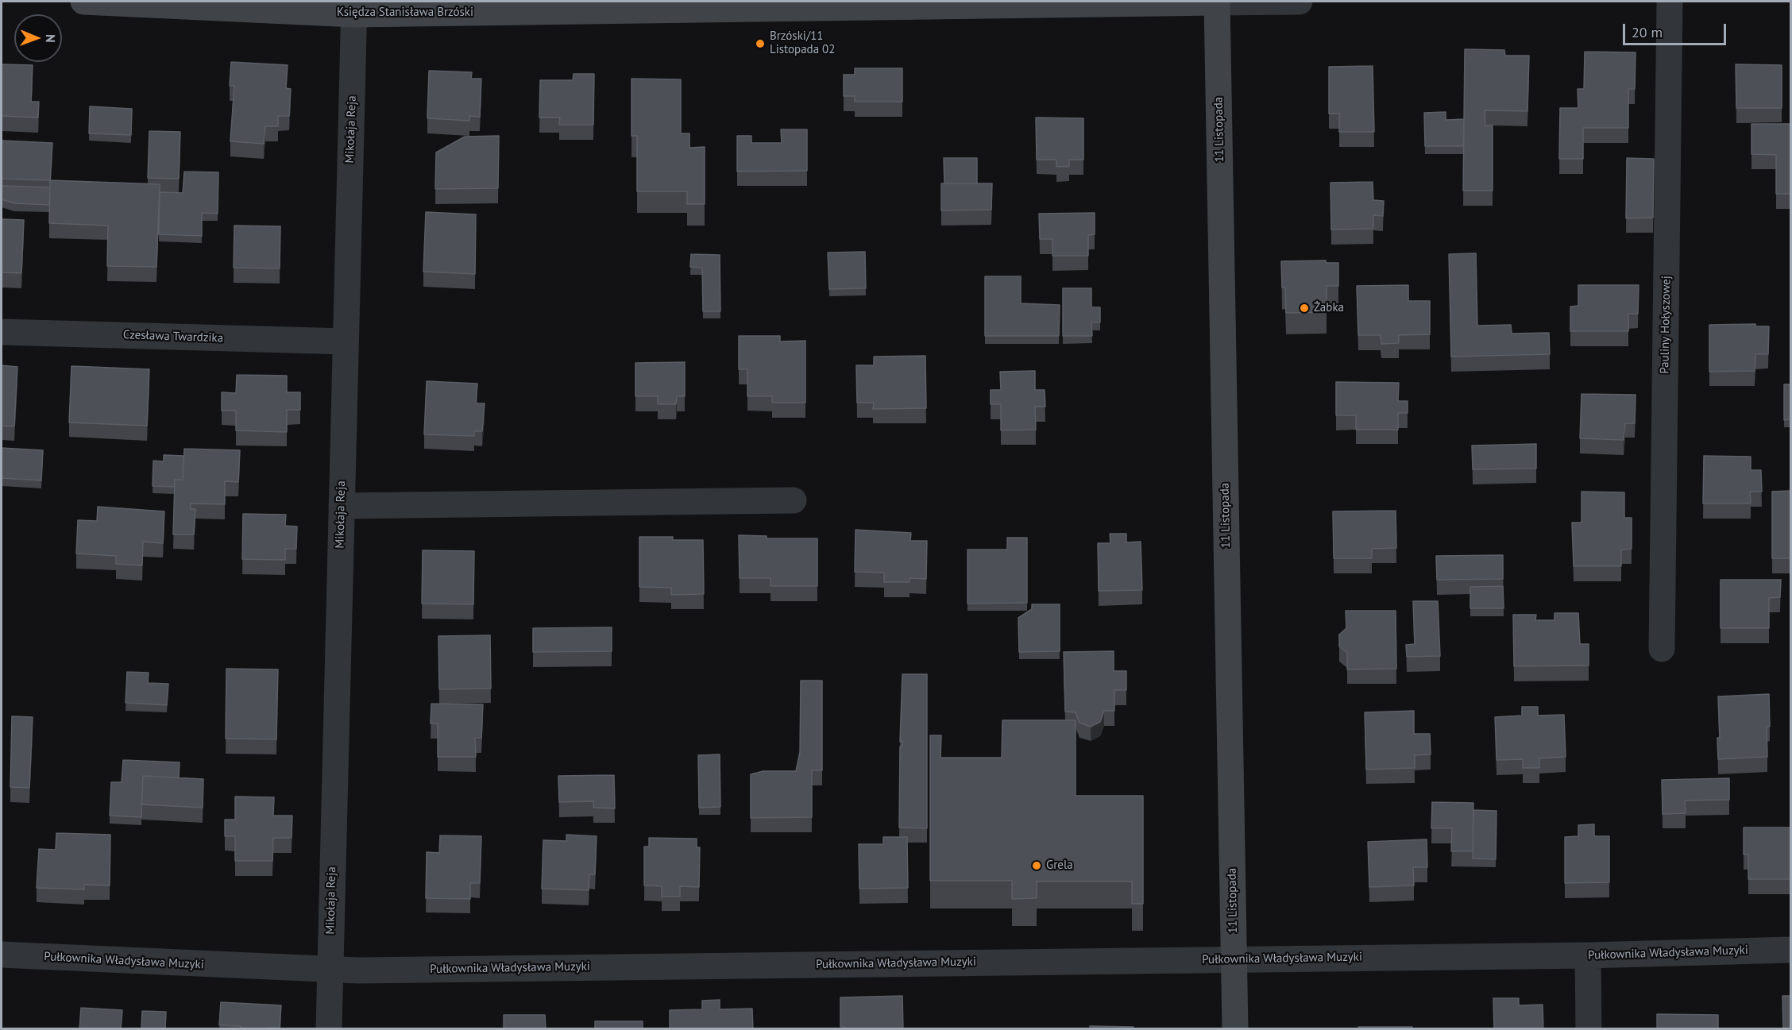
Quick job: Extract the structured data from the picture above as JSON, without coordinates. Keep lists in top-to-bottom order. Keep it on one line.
{"streets":{"main road":["Księdza Stanisława Brzóski","11 Listopada"],"street":["Mikołaja Reja","Pauliny Hołyszowej","Czesława Twardzika","Pułkownika Władysława Muzyki"]},"crossings":[["Księdza Stanisława Brzóski","Mikołaja Reja"],["Księdza Stanisława Brzóski","11 Listopada"],["Mikołaja Reja","Czesława Twardzika"],["Mikołaja Reja","Pułkownika Władysława Muzyki"],["11 Listopada","Pułkownika Władysława Muzyki"]],"places":["Brzóski/11 Listopada 02","Żabka","Grela"],"scale_bar":"20 m","north":"right"}
